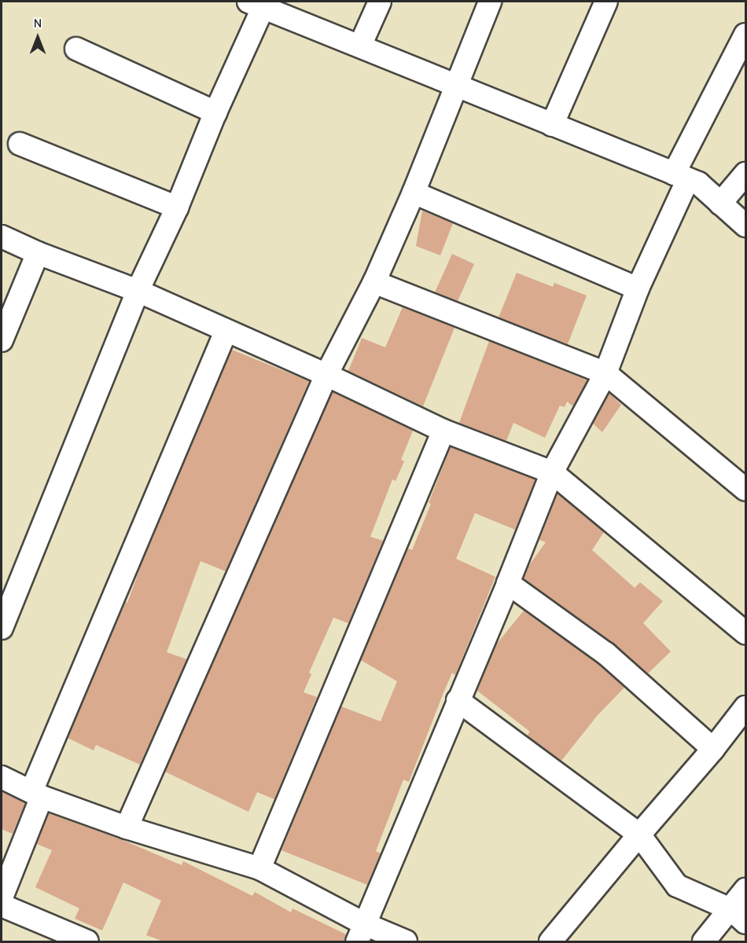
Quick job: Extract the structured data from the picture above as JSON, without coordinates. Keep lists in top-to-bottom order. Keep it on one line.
{"north":"top"}
